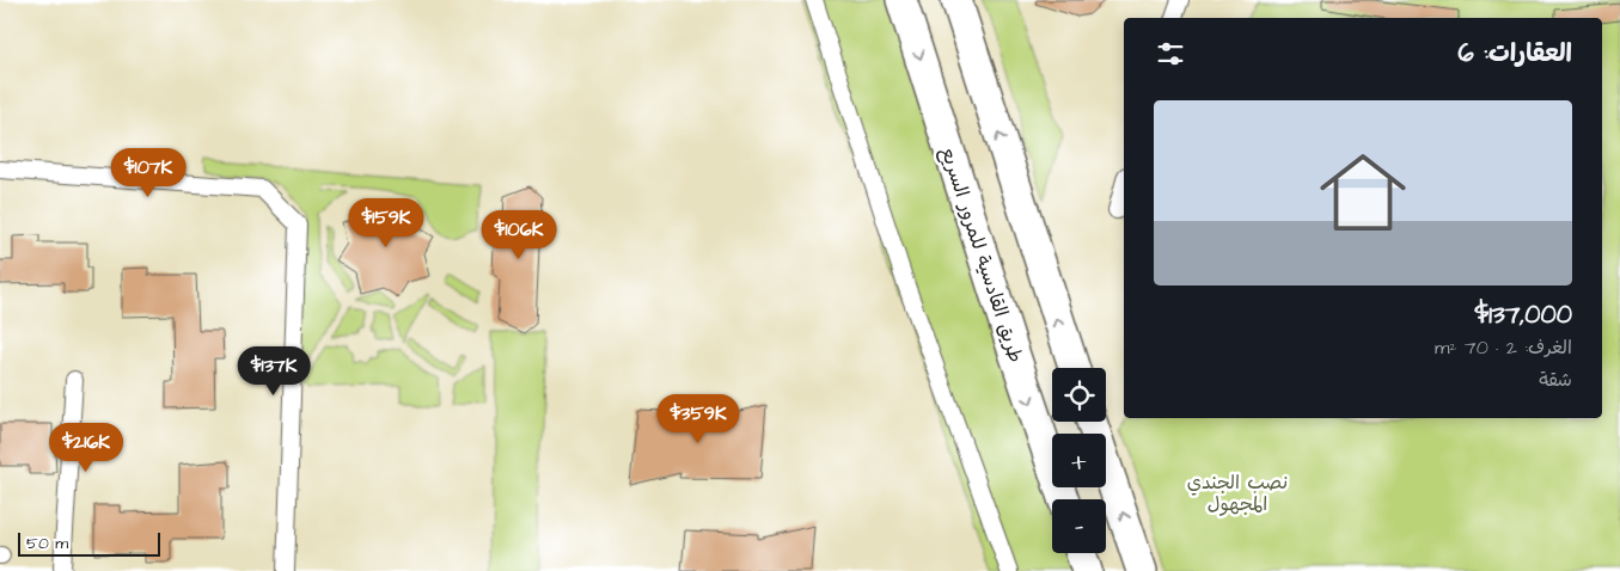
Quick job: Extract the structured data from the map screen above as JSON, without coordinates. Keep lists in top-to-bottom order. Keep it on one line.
{"streets":{"highway":["طريق القادسية للمرور السريع"]},"parks":["نصب الجندي المجهول"],"scale_bar":"50 m","page":{"heading":"العقارات: 6","list":[{"name":"$137,000","note":"الغرف: 2 · 70 m² · شقة"}],"price":["$107K","$159K","$106K","$137K","$359K","$216K"],"map_buttons":["+","−"],"scale":"50 m"}}
